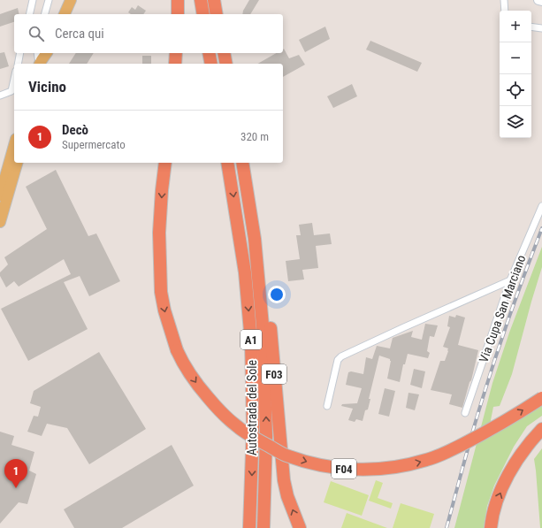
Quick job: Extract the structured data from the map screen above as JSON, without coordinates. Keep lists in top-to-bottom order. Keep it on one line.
{"streets":{"highway":["A1","F03","Autostrada del Sole","F04"],"street":["Via Cupa San Marciano"]},"crossings":[["F03","Autostrada del Sole"]],"page":{"map_buttons":["+","−"],"search":"Cerca qui","heading":"Vicino","list":[{"mark":"1","name":"Decò","note":"Supermercato","value":"320 m"}],"pins":"1"}}
